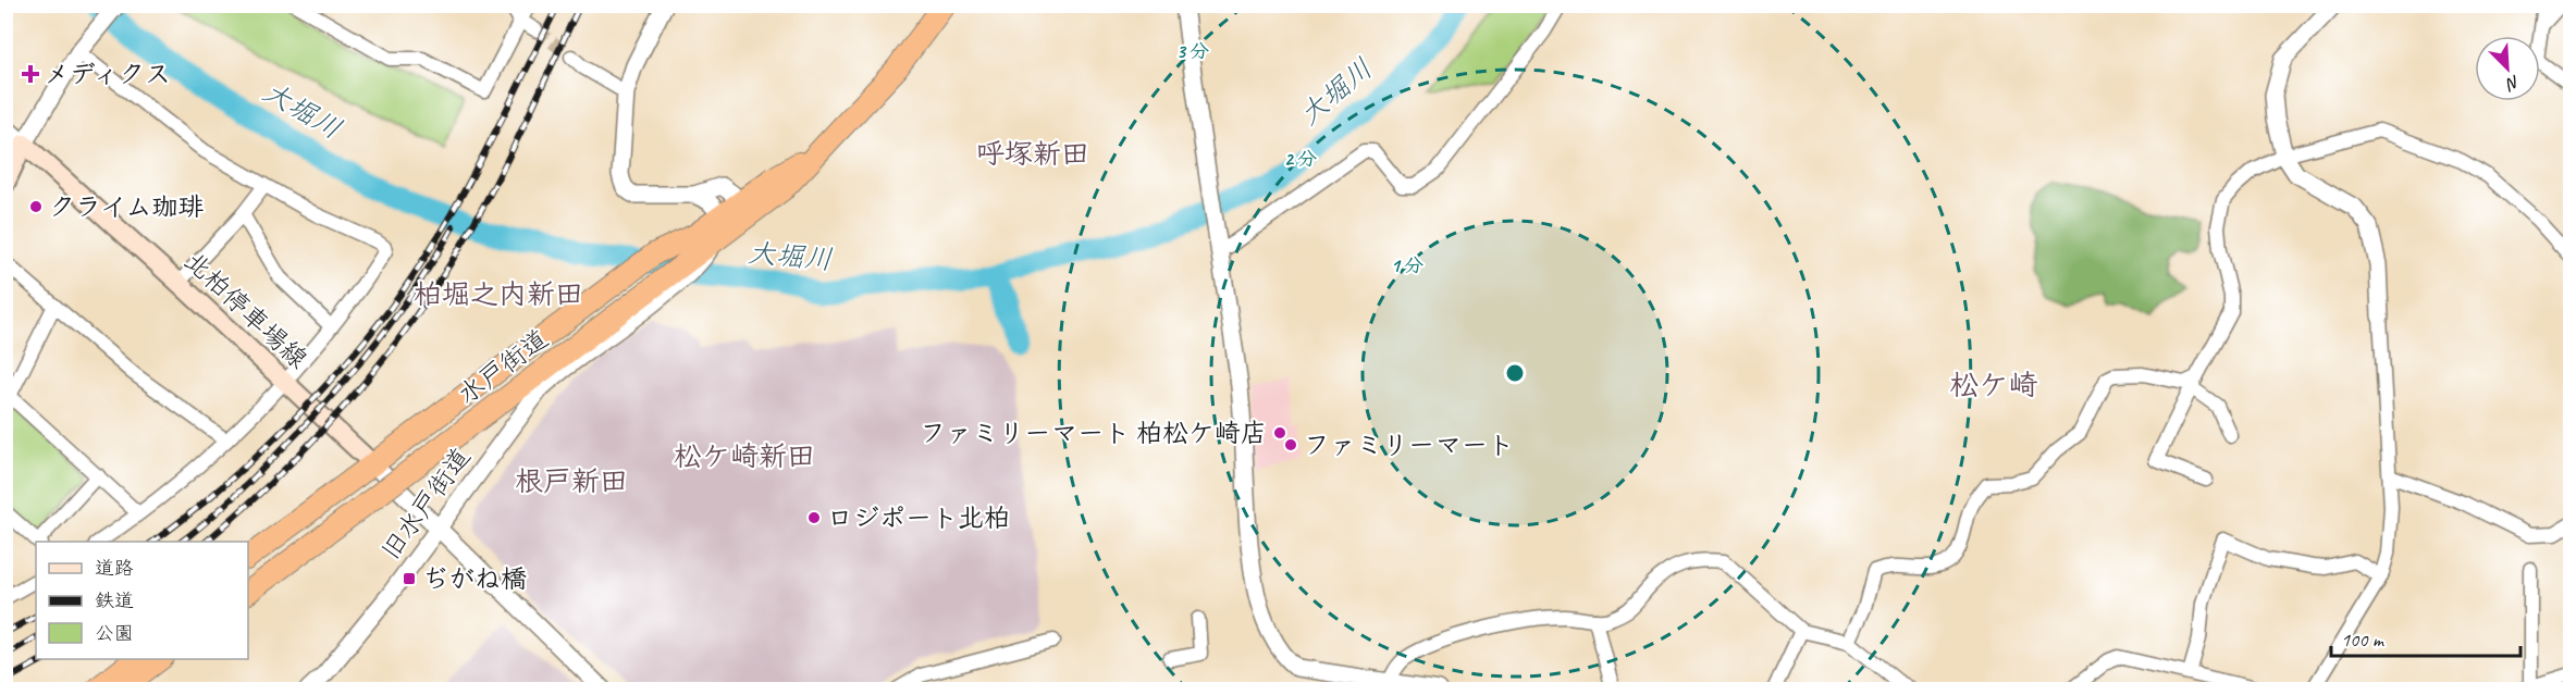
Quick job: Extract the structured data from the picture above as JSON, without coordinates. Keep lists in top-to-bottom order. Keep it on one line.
{"streets":{"highway":["水戸街道"],"main road":["北柏停車場線"],"street":["旧水戸街道"]},"crossings":[["水戸街道","旧水戸街道"]],"districts":["呼塚新田","柏堀之内新田","松ケ崎","松ケ崎新田","根戸新田"],"water":["大堀川"],"places":{"health":["メディクス"],"other":["クライム珈琲","ファミリーマート 柏松ケ崎店","ファミリーマート","ロジポート北柏"],"transit":["ぢがね橋"]},"legend":["道路","鉄道","公園"],"scale_bar":"100 m","north":"bottom right","rings":["3 分","2 分","1 分"]}
